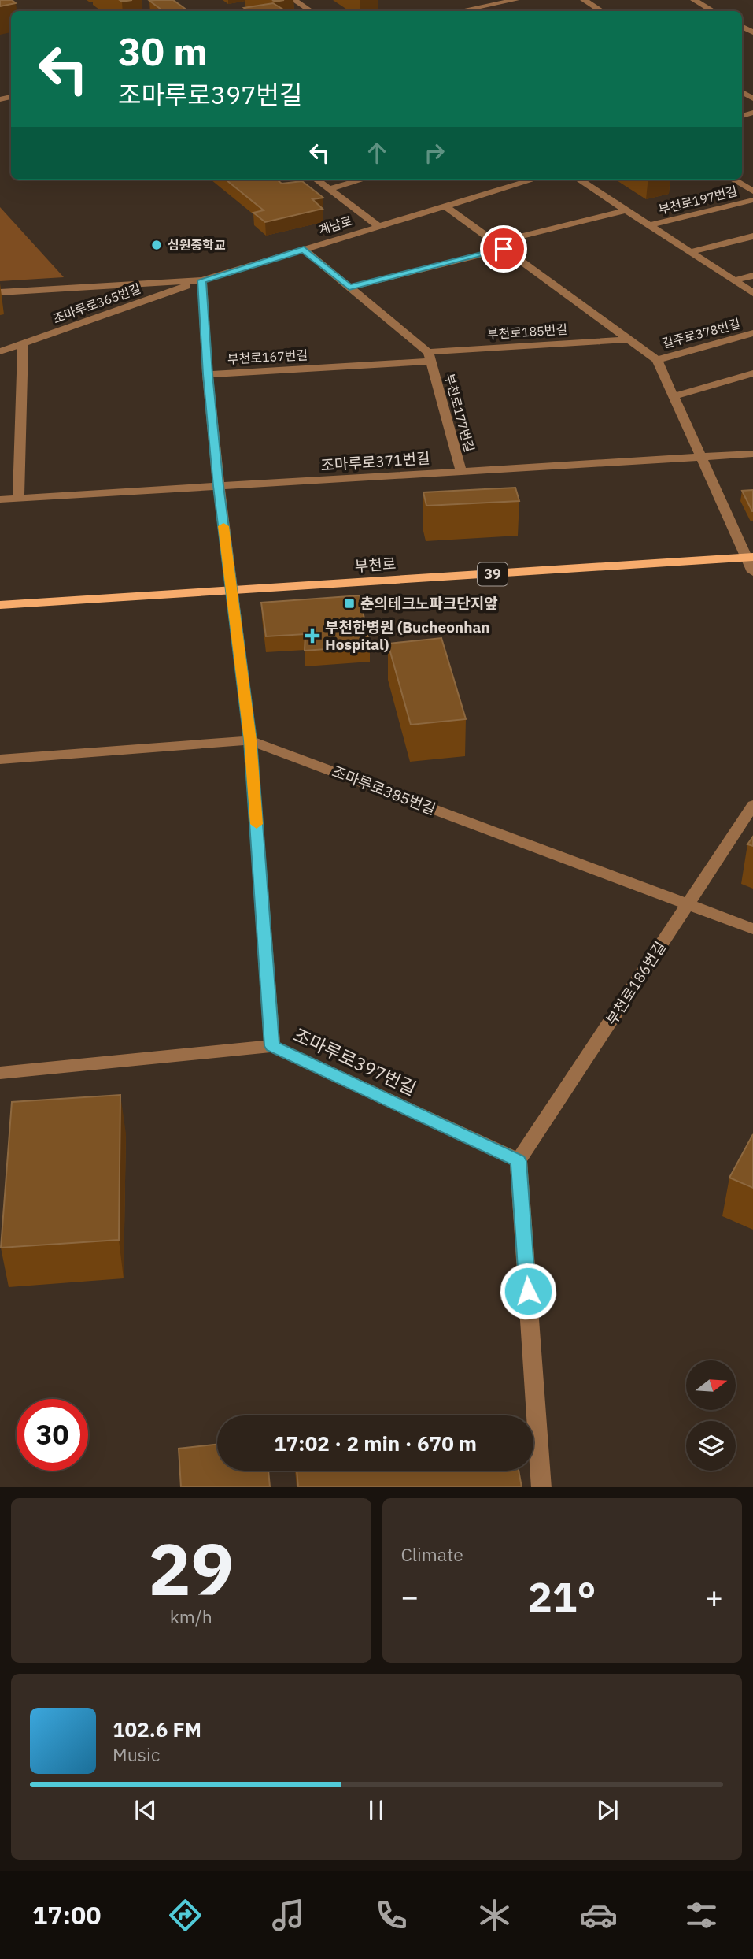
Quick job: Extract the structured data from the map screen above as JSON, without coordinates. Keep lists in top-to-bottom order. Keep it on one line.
{"streets":{"main road":["부천로","39"],"street":["부천로197번길","계남로","조마루로365번길","부천로185번길","길주로378번길","부천로167번길","부천로177번길","조마루로371번길","조마루로385번길","부천로186번길","조마루로397번길"]},"crossings":[["계남로","조마루로365번길"],["계남로","부천로185번길"],["계남로","부천로167번길"],["조마루로365번길","부천로167번길"],["부천로185번길","길주로378번길"],["부천로185번길","부천로177번길"],["부천로185번길","조마루로371번길"],["부천로185번길","부천로"],["부천로167번길","부천로177번길"],["부천로167번길","조마루로371번길"],["부천로167번길","부천로"],["부천로167번길","조마루로385번길"],["부천로167번길","조마루로397번길"],["부천로177번길","조마루로371번길"],["조마루로385번길","부천로186번길"],["부천로186번길","조마루로397번길"]],"places":{"other":["심원중학교"],"transit":["춘의테크노파크단지앞"],"health":["부천한병원 (Bucheonhan Hospital)"]},"north":"right","page":{"turn":["30 m","조마루로397번길"],"limit":"30","trip":"17:02 · 2 min · 670 m","tile":[["29","km/h"],"Climate"],"heat":["−","21°","+"],"song":["102.6 FM","Music"],"tabs":"17:00"}}
